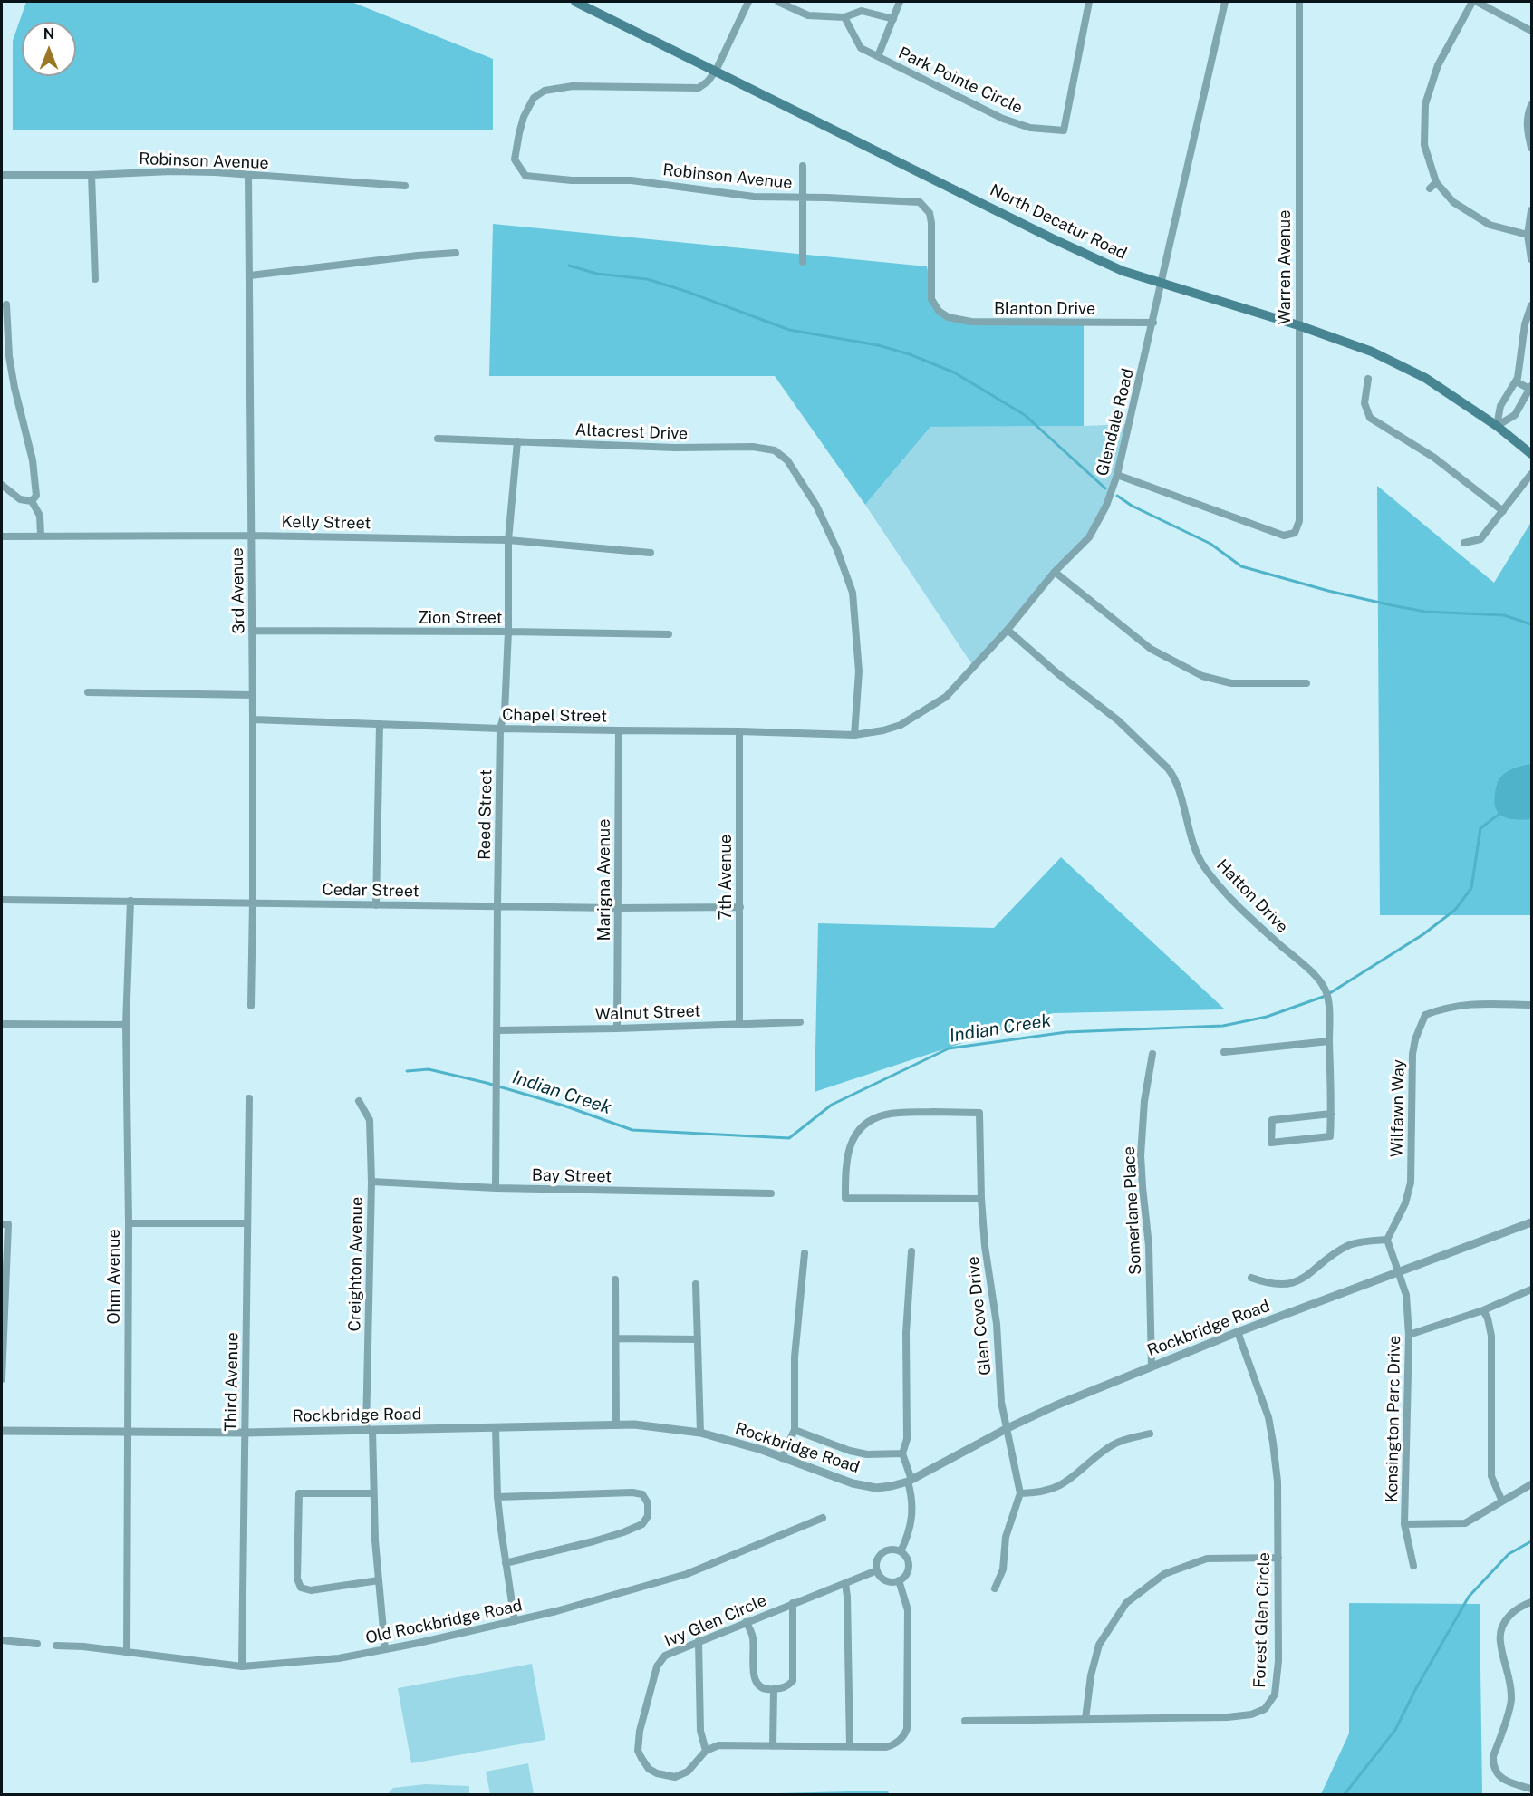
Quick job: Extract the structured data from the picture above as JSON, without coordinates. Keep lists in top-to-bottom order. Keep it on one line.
{"streets":{"main road":["North Decatur Road"],"street":["Park Pointe Circle","Robinson Avenue","Warren Avenue","Blanton Drive","Glendale Road","Altacrest Drive","Kelly Street","3rd Avenue","Zion Street","Chapel Street","Reed Street","7th Avenue","Marigna Avenue","Cedar Street","Hatton Drive","Walnut Street","Wilfawn Way","Bay Street","Somerlane Place","Creighton Avenue","Ohm Avenue","Glen Cove Drive","Rockbridge Road","Third Avenue","Kensington Parc Drive","Forest Glen Circle","Ivy Glen Circle","Old Rockbridge Road"]},"crossings":[["Robinson Avenue","North Decatur Road"],["Robinson Avenue","Blanton Drive"],["Robinson Avenue","3rd Avenue"],["North Decatur Road","Warren Avenue"],["North Decatur Road","Glendale Road"],["Warren Avenue","Glendale Road"],["Blanton Drive","Glendale Road"],["Glendale Road","Altacrest Drive"],["Glendale Road","Chapel Street"],["Glendale Road","Hatton Drive"],["Altacrest Drive","Chapel Street"],["Altacrest Drive","Reed Street"],["Kelly Street","3rd Avenue"],["Kelly Street","Reed Street"],["3rd Avenue","Zion Street"],["3rd Avenue","Chapel Street"],["3rd Avenue","Cedar Street"],["Zion Street","Reed Street"],["Chapel Street","Reed Street"],["Chapel Street","7th Avenue"],["Chapel Street","Marigna Avenue"],["Reed Street","Cedar Street"],["Reed Street","Walnut Street"],["Reed Street","Bay Street"],["7th Avenue","Cedar Street"],["7th Avenue","Walnut Street"],["Marigna Avenue","Cedar Street"],["Marigna Avenue","Walnut Street"],["Cedar Street","Ohm Avenue"],["Bay Street","Creighton Avenue"],["Somerlane Place","Rockbridge Road"],["Creighton Avenue","Rockbridge Road"],["Creighton Avenue","Old Rockbridge Road"],["Ohm Avenue","Rockbridge Road"],["Ohm Avenue","Old Rockbridge Road"],["Glen Cove Drive","Rockbridge Road"],["Rockbridge Road","Third Avenue"],["Rockbridge Road","Kensington Parc Drive"],["Rockbridge Road","Forest Glen Circle"],["Third Avenue","Old Rockbridge Road"]],"water":["Indian Creek"],"north":"top"}
